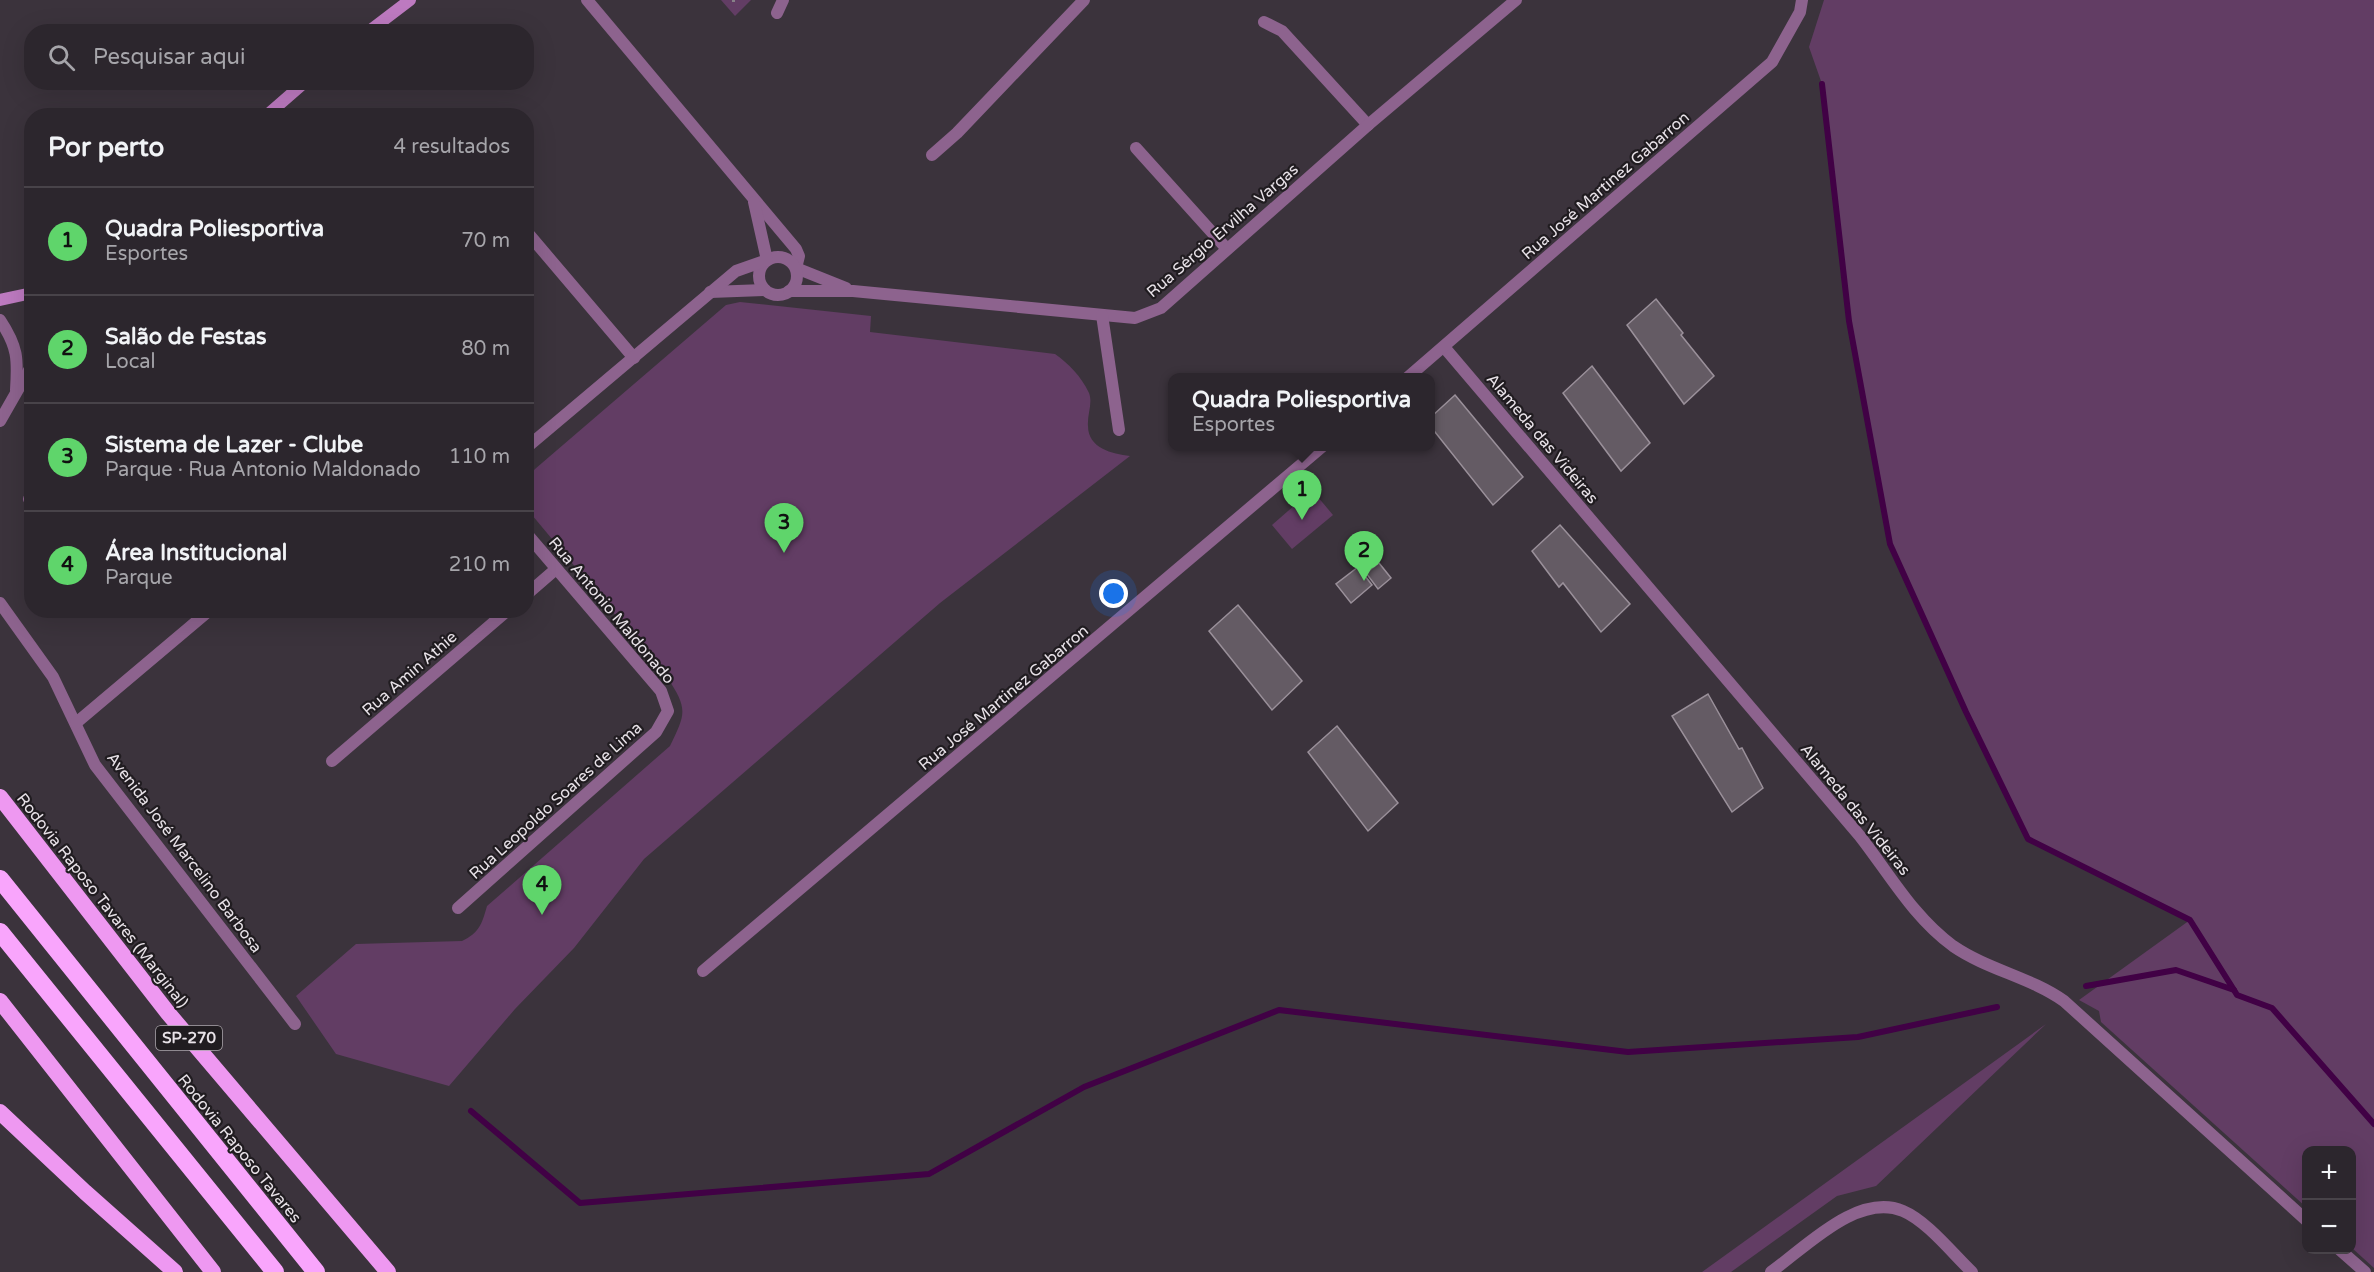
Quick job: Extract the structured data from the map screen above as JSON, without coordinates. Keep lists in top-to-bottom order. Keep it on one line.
{"streets":{"highway":["Rodovia Raposo Tavares (Marginal)","SP-270","Rodovia Raposo Tavares"],"street":["Rua José Martinez Gabarron","Rua Sérgio Ervilha Vargas","Alameda das Videiras","Rua Antonio Maldonado","Rua Amin Athie","Rua Leopoldo Soares de Lima","Avenida José Marcelino Barbosa"]},"crossings":[["Rua José Martinez Gabarron","Alameda das Videiras"],["Rua Antonio Maldonado","Rua Leopoldo Soares de Lima"]],"page":{"search":"Pesquisar aqui","heading":["Por perto","4 resultados"],"list":[{"mark":"1","name":"Quadra Poliesportiva","note":"Esportes","value":"70 m"},{"mark":"2","name":"Salão de Festas","note":"Local","value":"80 m"},{"mark":"3","name":"Sistema de Lazer - Clube","note":"Parque · Rua Antonio Maldonado","value":"110 m"},{"mark":"4","name":"Área Institucional","note":"Parque","value":"210 m"}],"popup":["Quadra Poliesportiva","Esportes"],"pins":["1","3","2","4"],"map_buttons":["+","−"]}}
